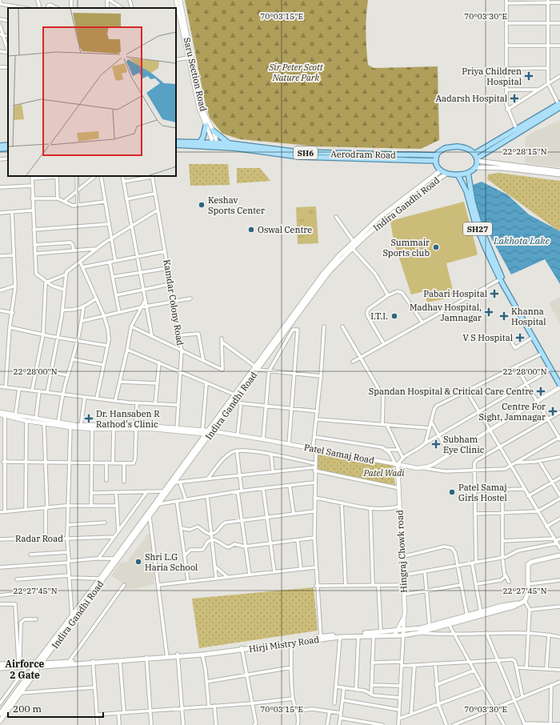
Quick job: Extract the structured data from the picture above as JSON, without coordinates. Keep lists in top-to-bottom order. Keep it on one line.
{"streets":{"main road":["SH6","Aerodram Road","Indira Gandhi Road","SH27","Hirji Mistry Road"],"street":["Saru Section Road","Kamdar Colony Road","Patel Samaj Road","Radar Road","Hingraj Chowk road"]},"crossings":[["Saru Section Road","Aerodram Road"],["Aerodram Road","Indira Gandhi Road"],["Aerodram Road","SH27"],["Indira Gandhi Road","SH27"],["Indira Gandhi Road","Patel Samaj Road"],["Indira Gandhi Road","Radar Road"],["Indira Gandhi Road","Hirji Mistry Road"],["Kamdar Colony Road","Patel Samaj Road"],["Patel Samaj Road","Hingraj Chowk road"],["Hingraj Chowk road","Hirji Mistry Road"]],"districts":["Airforce 2 Gate"],"water":["Lakhota Lake"],"parks":["Sir Peter Scott Nature Park","Patel Wadi"],"places":{"health":["Priya Children Hospital","Aadarsh Hospital","Pabari Hospital","Madhav Hospital, Jamnagar","Khanna Hospital","V S Hospital","Spandan Hospital & Critical Care Centre","Centre For Sight, Jamnagar","Dr. Hansaben R Rathod's Clinic","Subham Eye Clinic"],"other":["Keshav Sports Center","Oswal Centre","Summair Sports club","I.T.I.","Patel Samaj Girls Hostel","Shri L.G Haria School"]},"scale_bar":"200 m","coordinates":["70°03'15\"E","70°03'30\"E","22°28'15\"N","22°28'00\"N","22°27'45\"N"]}
